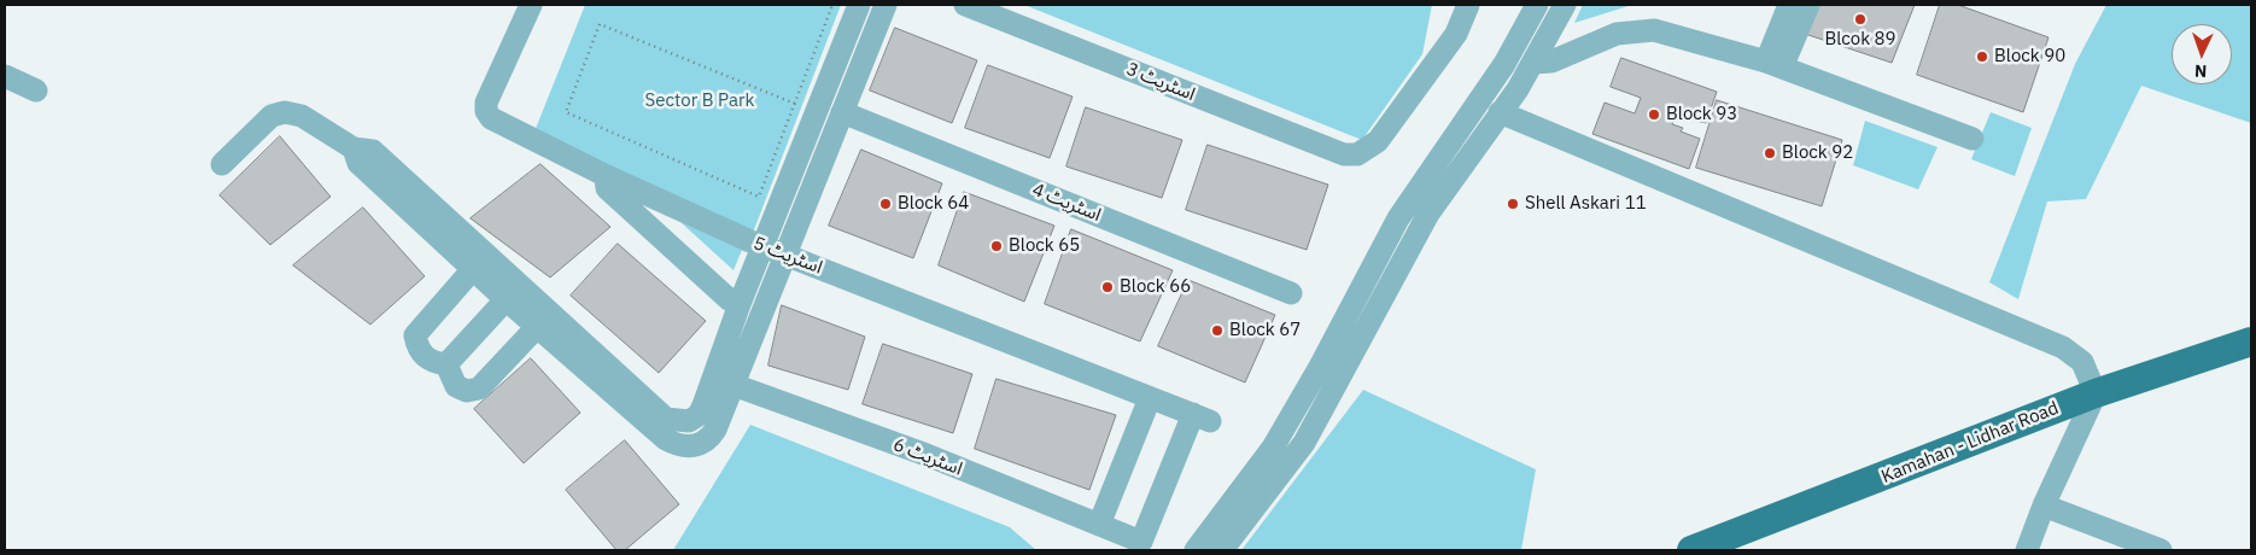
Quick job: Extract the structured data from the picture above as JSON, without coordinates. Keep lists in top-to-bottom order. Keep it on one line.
{"streets":{"main road":["Kamahan - Lidhar Road"],"street":["اسٹریٹ 3","اسٹریٹ 4","اسٹریٹ 5","اسٹریٹ 6"]},"crossings":[["اسٹریٹ 5","اسٹریٹ 6"]],"parks":["Sector B Park"],"places":["Blcok 89","Block 90","Block 93","Block 92","Block 64","Shell Askari 11","Block 65","Block 66","Block 67"],"north":"bottom"}
